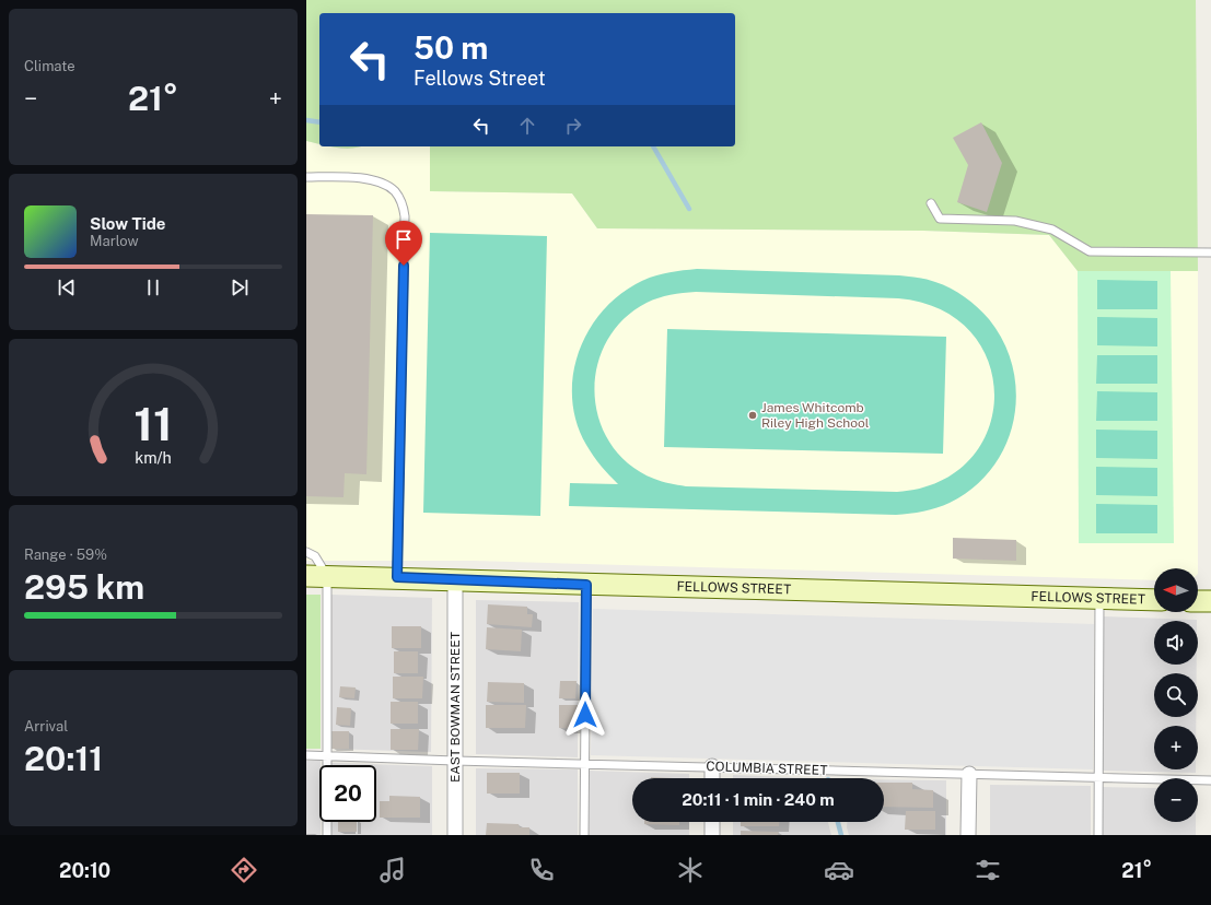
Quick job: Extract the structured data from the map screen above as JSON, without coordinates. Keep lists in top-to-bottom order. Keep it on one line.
{"streets":{"street":["FELLOWS STREET","EAST BOWMAN STREET"],"lane":["COLUMBIA STREET"]},"crossings":[["FELLOWS STREET","EAST BOWMAN STREET"],["EAST BOWMAN STREET","COLUMBIA STREET"]],"places":["James Whitcomb Riley High School"],"north":"left","page":{"tile":["Climate",["Range · 59%","295 km"],["Arrival","20:11"]],"turn":["50 m","Fellows Street"],"heat":["−","21°","+"],"song":["Slow Tide","Marlow"],"map_buttons":["+","−"],"limit":"20","trip":"20:11 · 1 min · 240 m","tabs":["20:10","21°"],"gauge":["11","km/h"]}}
